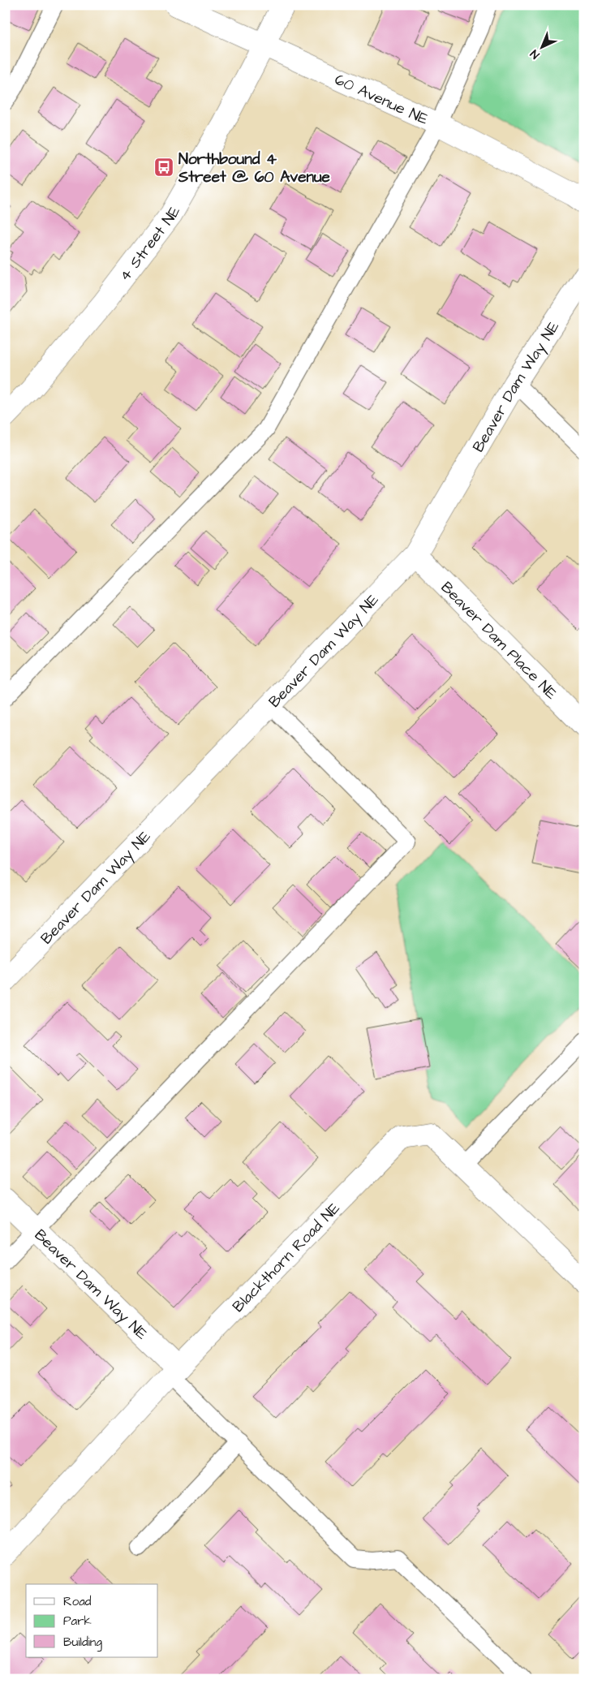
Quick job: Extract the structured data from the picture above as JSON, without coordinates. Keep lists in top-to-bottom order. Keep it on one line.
{"streets":{"street":["60 Avenue NE","4 Street NE","Beaver Dam Way NE","Beaver Dam Place NE","Blackthorn Road NE"]},"crossings":[["60 Avenue NE","4 Street NE"],["Beaver Dam Way NE","Beaver Dam Place NE"],["Beaver Dam Way NE","Blackthorn Road NE"]],"places":{"bus stop":["Northbound 4 Street @ 60 Avenue"]},"legend":["Road","Park","Building"],"north":"bottom left"}
